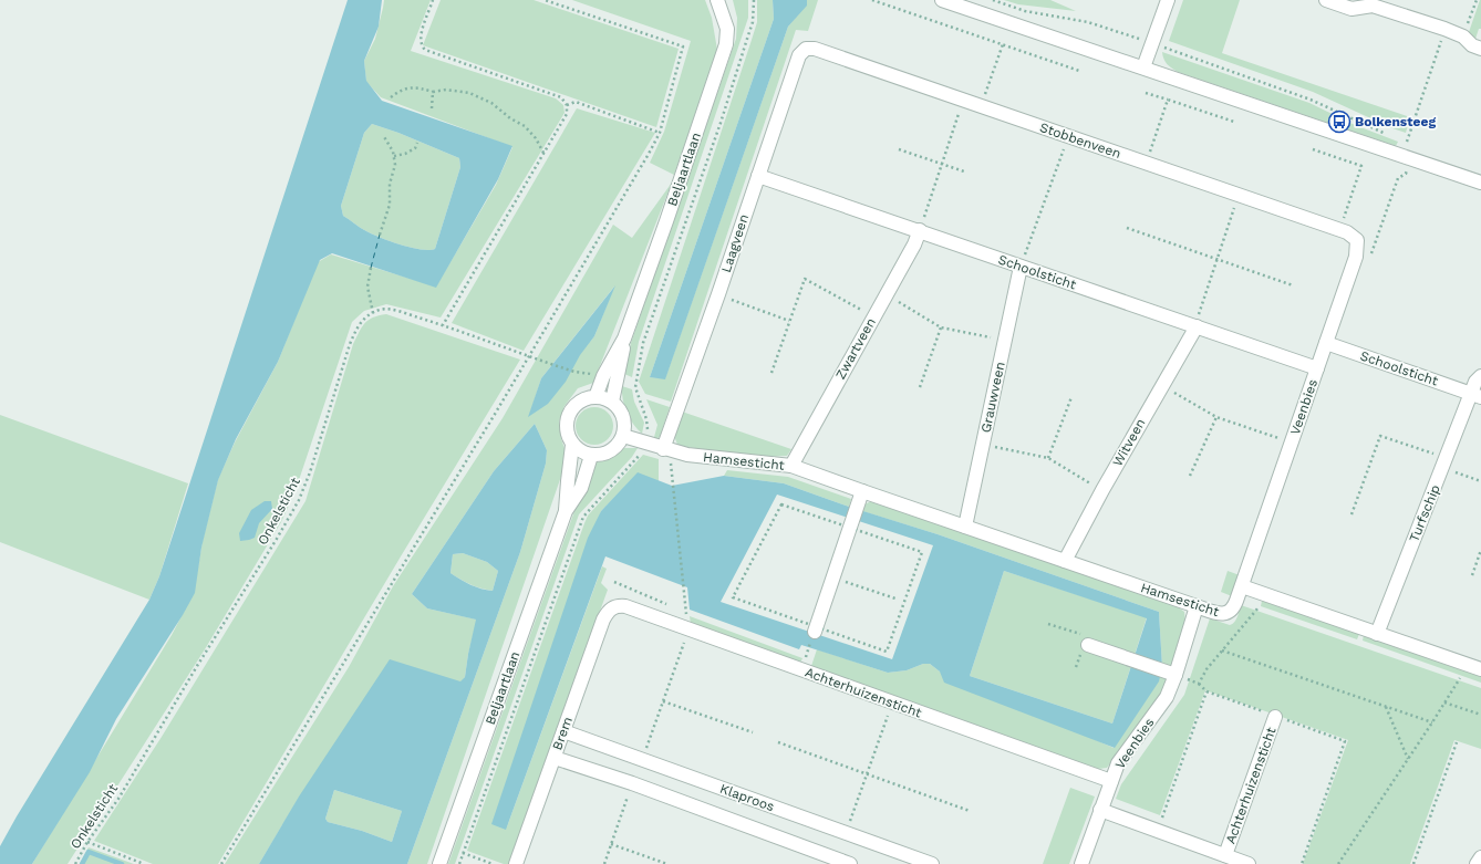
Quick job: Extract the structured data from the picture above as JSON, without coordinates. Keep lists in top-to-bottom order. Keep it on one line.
{"streets":{"street":["Stobbenveen","Beljaartlaan","Laagveen","Schoolsticht","Zwartveen","Grauwveen","Veenbies","Witveen","Hamsesticht","Turfschip","Achterhuizensticht","Brem","Klaproos"],"path":["Onkelsticht"]},"crossings":[["Stobbenveen","Laagveen"],["Stobbenveen","Veenbies"],["Beljaartlaan","Hamsesticht"],["Laagveen","Schoolsticht"],["Laagveen","Hamsesticht"],["Schoolsticht","Zwartveen"],["Schoolsticht","Grauwveen"],["Schoolsticht","Veenbies"],["Schoolsticht","Witveen"],["Schoolsticht","Turfschip"],["Zwartveen","Hamsesticht"],["Grauwveen","Hamsesticht"],["Veenbies","Hamsesticht"],["Veenbies","Achterhuizensticht"],["Witveen","Hamsesticht"],["Achterhuizensticht","Brem"],["Brem","Klaproos"]],"places":{"bus stop":["Bolkensteeg"]}}
